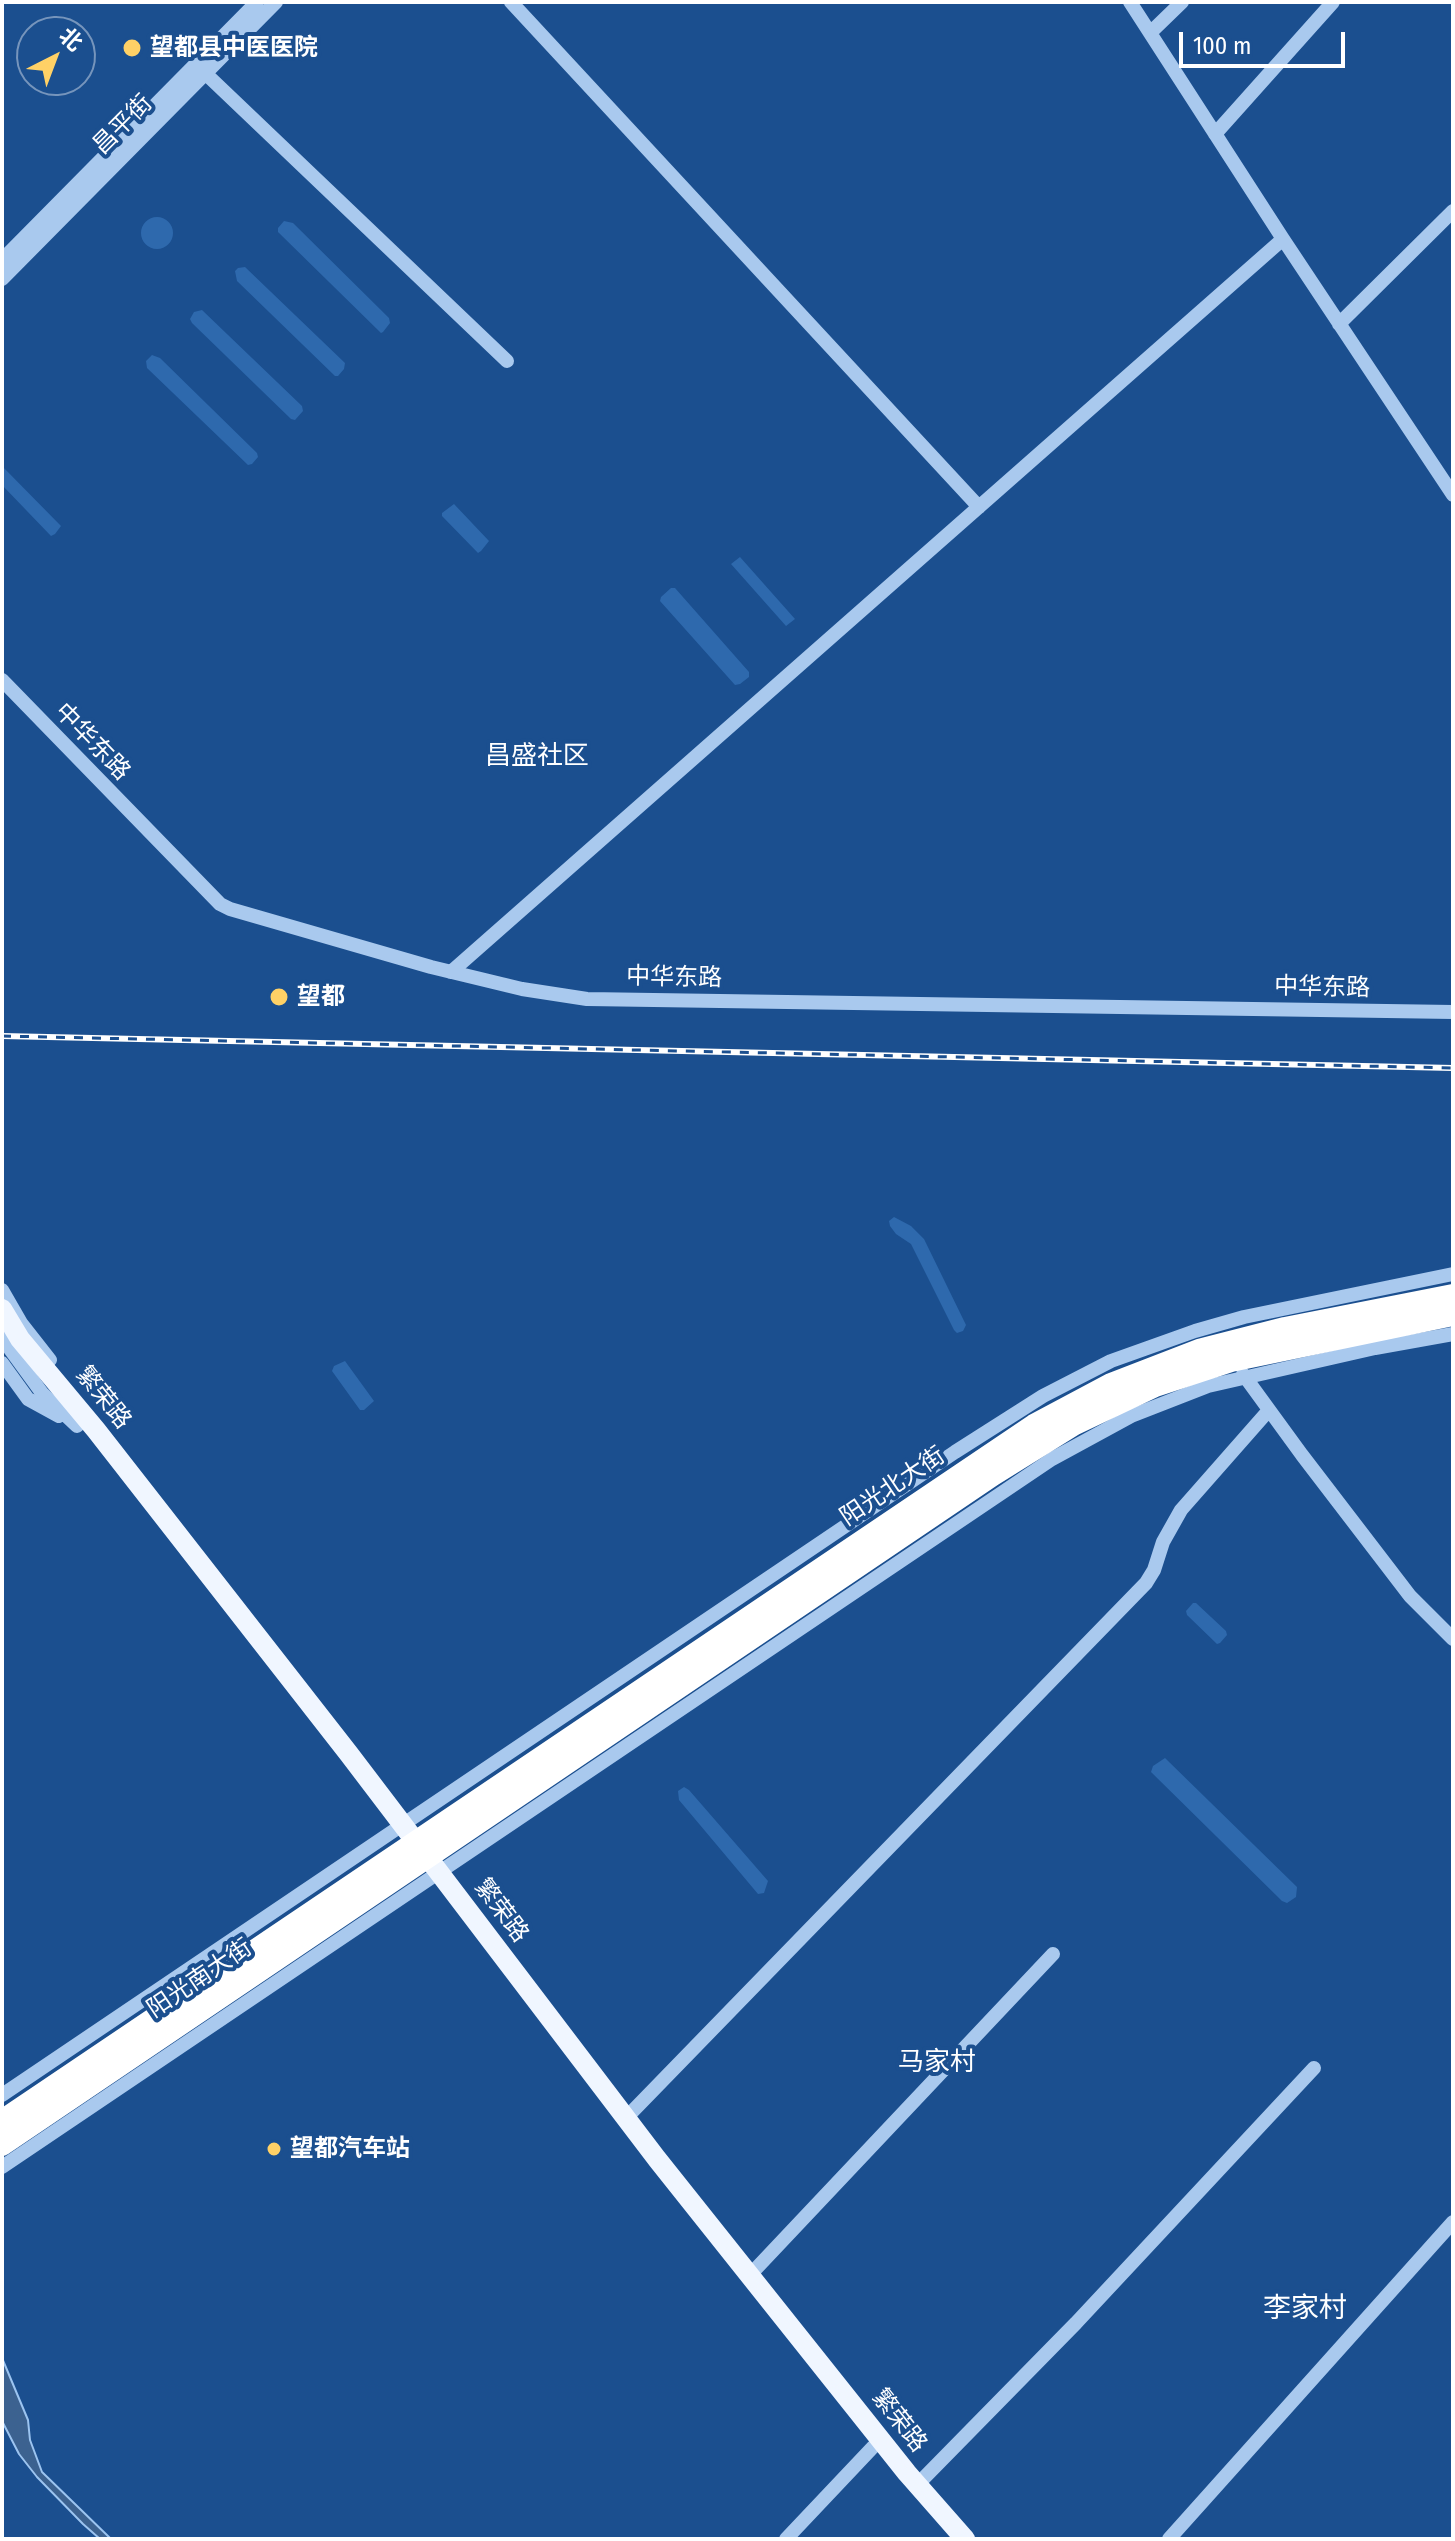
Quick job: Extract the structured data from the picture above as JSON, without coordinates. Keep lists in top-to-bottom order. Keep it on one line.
{"streets":{"highway":["阳光北大街","阳光南大街"],"main road":["繁荣路"],"street":["昌平街","中华东路"]},"crossings":[["繁荣路","阳光北大街"],["繁荣路","阳光南大街"],["阳光北大街","阳光南大街"]],"districts":["昌盛社区","马家村","李家村"],"places":["望都县中医医院","望都","望都汽车站"],"scale_bar":"100 m","north":"top right"}
